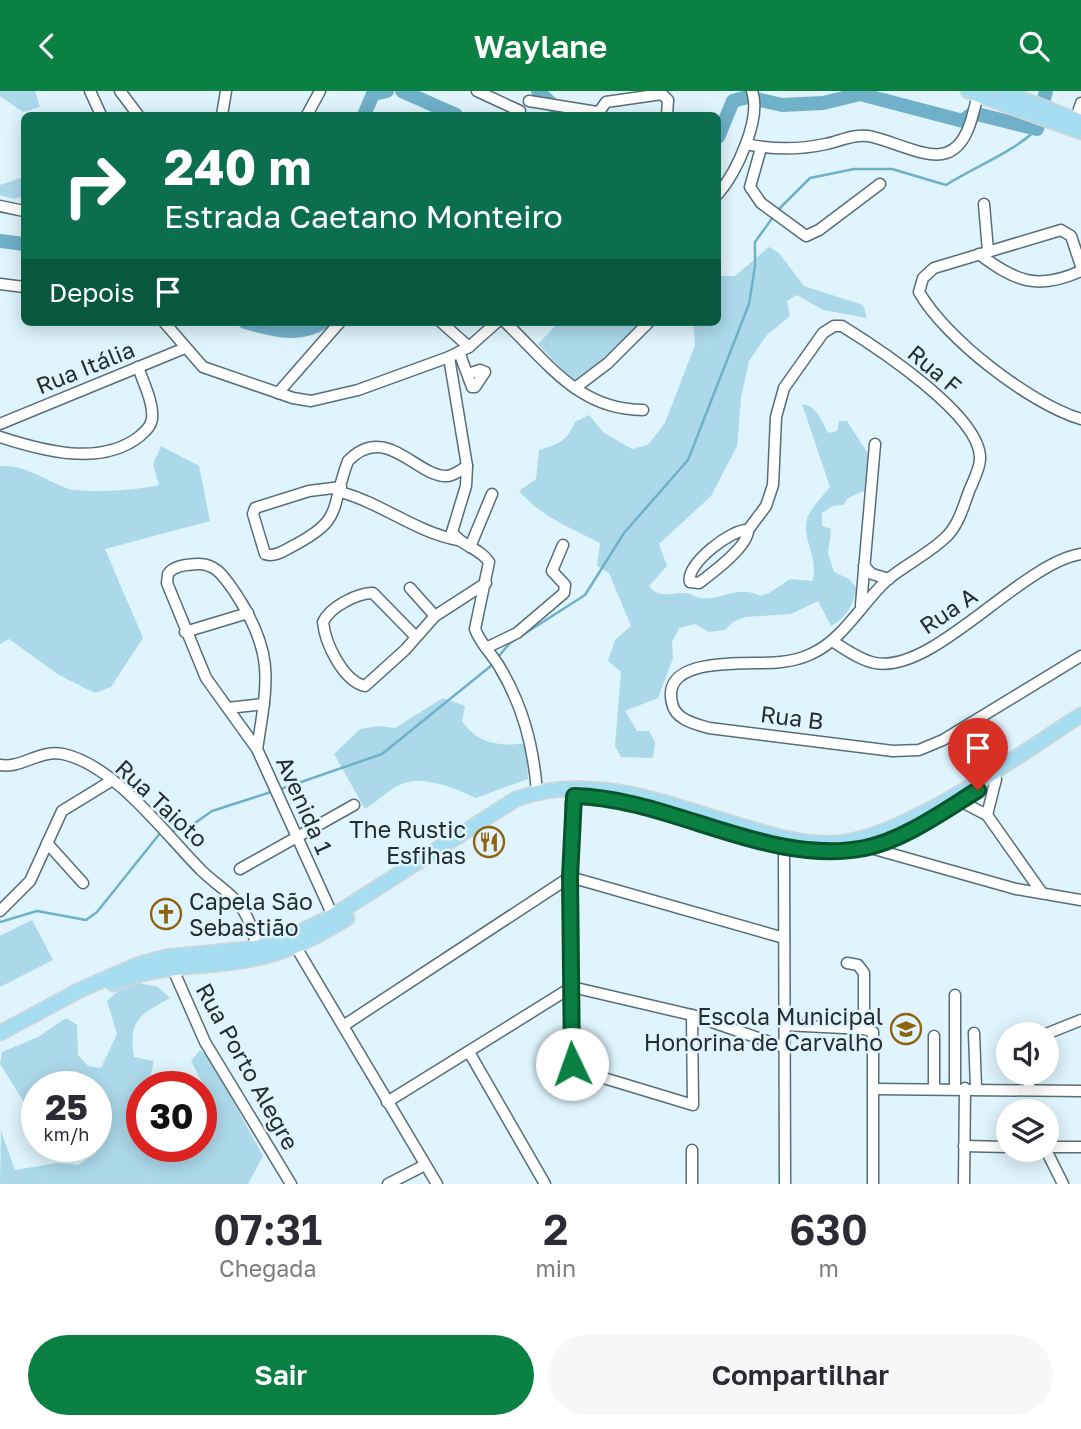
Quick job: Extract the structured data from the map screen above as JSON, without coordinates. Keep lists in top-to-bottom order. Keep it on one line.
{"streets":{"street":["Rua Itália","Rua F","Rua A","Rua B","Rua Taioto","Avenida 1","Rua Porto Alegre"]},"crossings":[["Rua F","Rua A"],["Rua F","Rua B"],["Rua A","Rua B"]],"places":{"restaurant":["The Rustic Esfihas"],"church":["Capela São Sebastião"],"school or university":["Escola Municipal Honorina de Carvalho"]},"page":{"header":"Waylane","turn":["240 m","Estrada Caetano Monteiro"],"then":"Depois","speed":"25 km/h","limit":"30","eta":["07:31","Chegada","2","min","630","m"],"buttons":["Sair","Compartilhar"]}}
